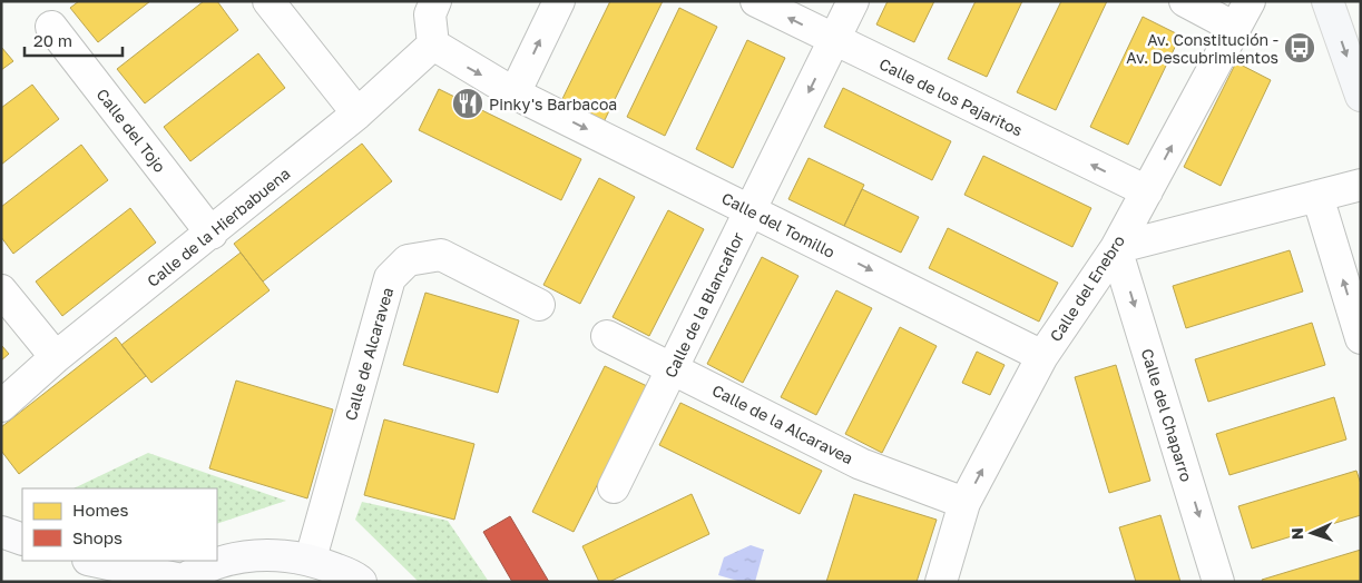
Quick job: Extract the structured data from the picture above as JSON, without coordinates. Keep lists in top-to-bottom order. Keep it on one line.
{"streets":{"street":["Calle de los Pajaritos","Calle del Tojo","Calle del Tomillo","Calle de la Hierbabuena","Calle del Enebro","Calle de la Blancaflor","Calle de Alcaravea","Calle del Chaparro","Calle de la Alcaravea"]},"crossings":[["Calle de los Pajaritos","Calle del Enebro"],["Calle de los Pajaritos","Calle de la Blancaflor"],["Calle del Tojo","Calle de la Hierbabuena"],["Calle del Tomillo","Calle de la Hierbabuena"],["Calle del Tomillo","Calle del Enebro"],["Calle del Tomillo","Calle de la Blancaflor"],["Calle del Enebro","Calle del Chaparro"],["Calle del Enebro","Calle de la Alcaravea"],["Calle de la Blancaflor","Calle de la Alcaravea"]],"one_way":["Calle de los Pajaritos","Calle del Tomillo","Calle del Enebro"],"places":{"bus stop":["Av. Constitución - Av. Descubrimientos"],"restaurant":["Pinky's Barbacoa"]},"legend":["Homes","Shops"],"scale_bar":"20 m","north":"left"}
